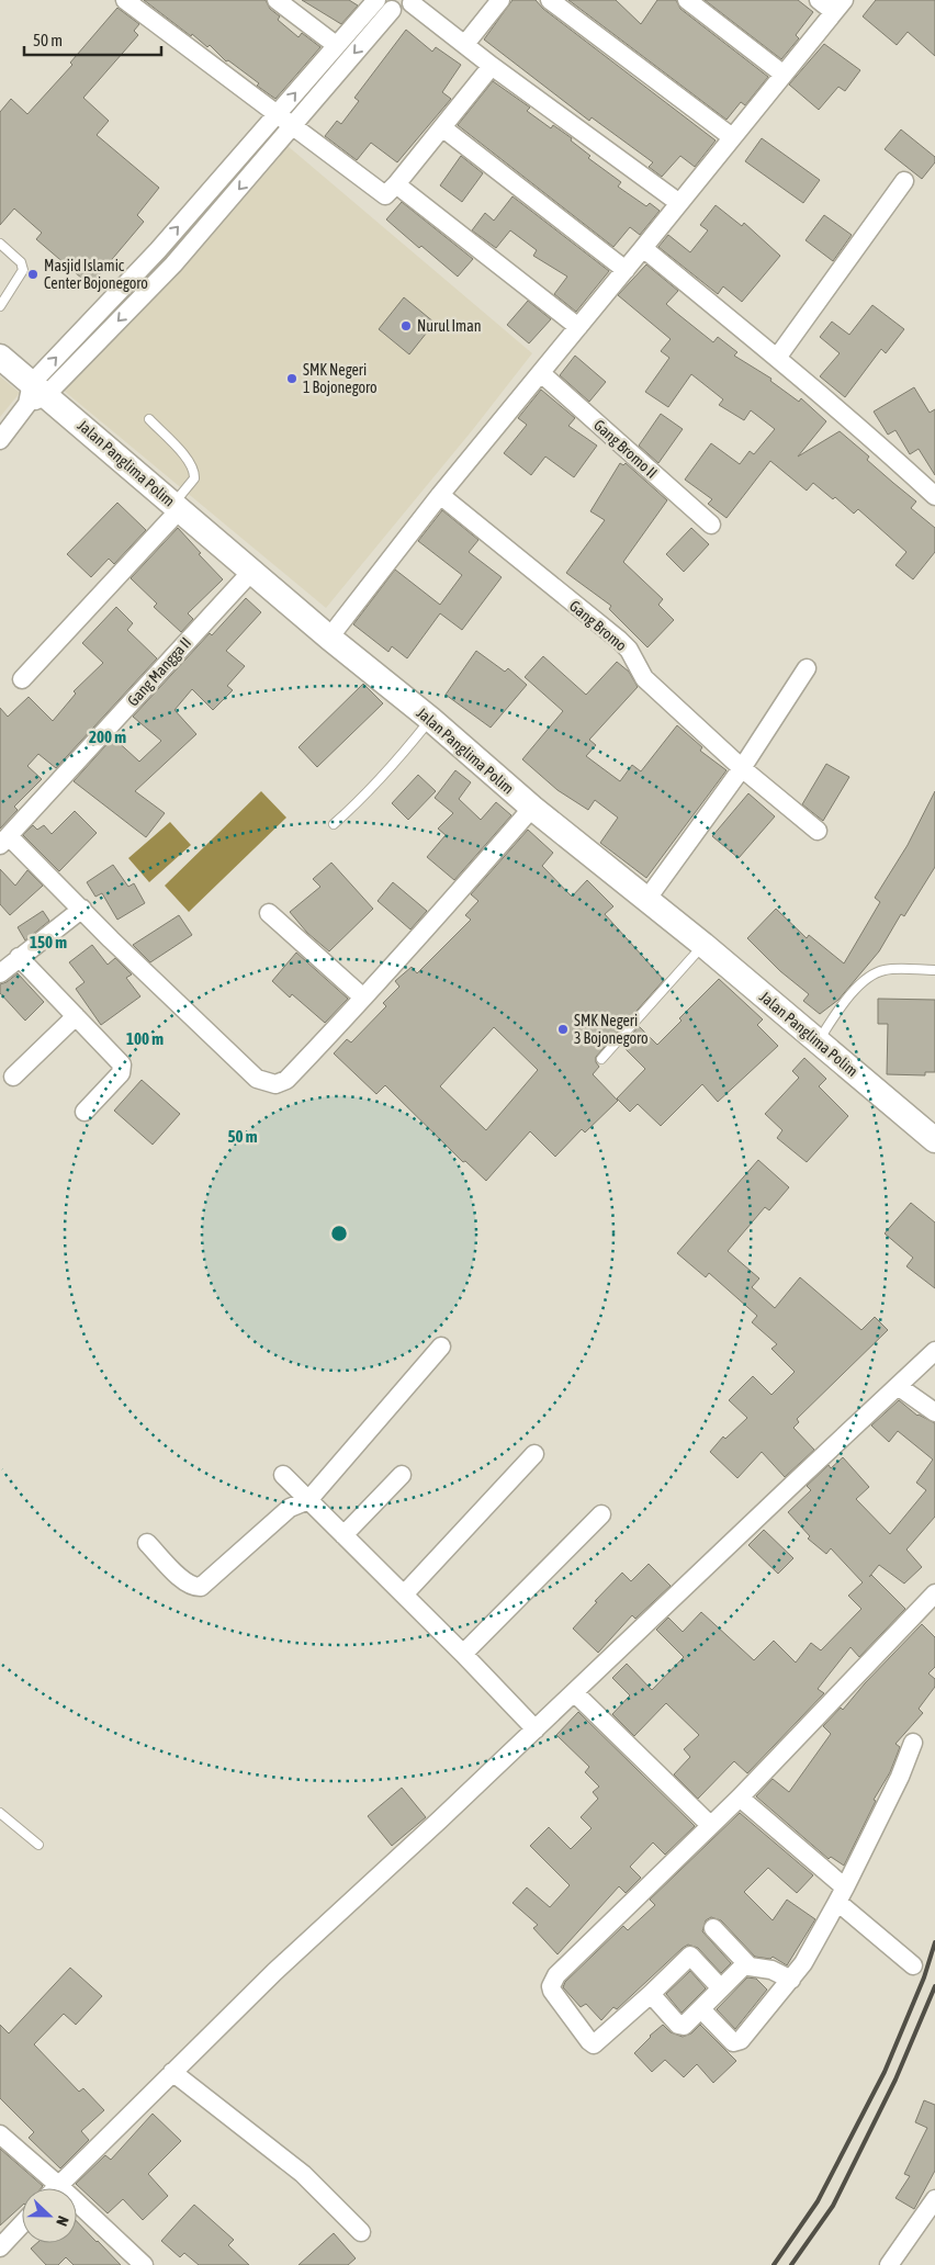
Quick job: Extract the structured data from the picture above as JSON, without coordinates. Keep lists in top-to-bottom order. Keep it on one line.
{"streets":{"main road":["Jalan Panglima Polim"],"street":["Gang Bromo II","Gang Bromo","Gang Mangga II"]},"crossings":[["Jalan Panglima Polim","Gang Mangga II"]],"places":["Masjid Islamic Center Bojonegoro","Nurul Iman","SMK Negeri 1 Bojonegoro","SMK Negeri 3 Bojonegoro"],"scale_bar":"50 m","north":"right","rings":["200 m","150 m","100 m","50 m"]}
